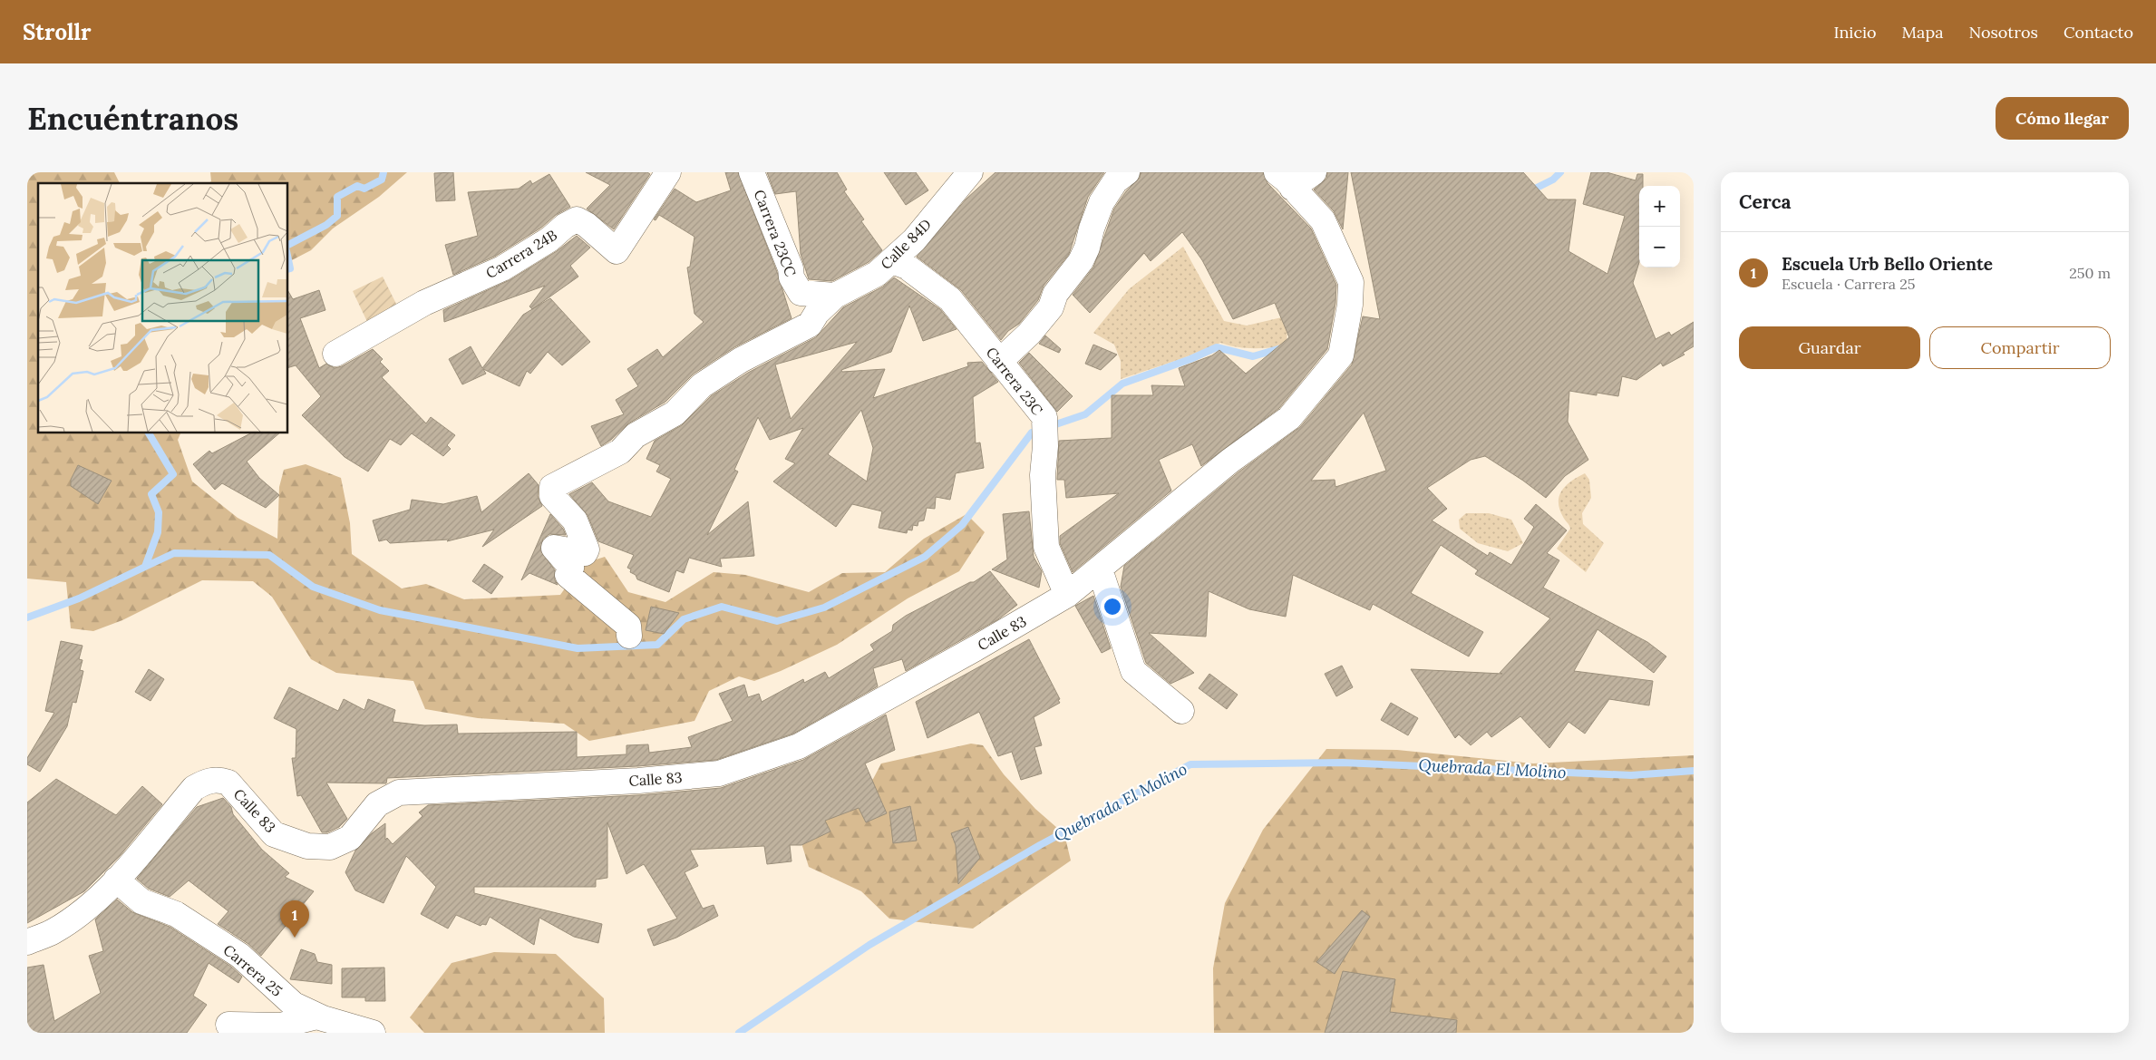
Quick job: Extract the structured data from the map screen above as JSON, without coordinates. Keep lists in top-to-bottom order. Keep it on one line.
{"streets":{"street":["Carrera 23CC","Calle 84D","Carrera 24B","Carrera 23C","Calle 83","Carrera 25"]},"crossings":[["Carrera 23CC","Calle 84D"],["Calle 84D","Carrera 23C"],["Carrera 23C","Calle 83"],["Calle 83","Carrera 25"]],"water":["Quebrada El Molino"],"page":{"header":"Strollr","nav":["Inicio","Mapa","Nosotros","Contacto"],"buttons":["Cómo llegar",["Guardar","Compartir"]],"title":"Encuéntranos","heading":"Cerca","map_buttons":["+","−"],"list":[{"mark":"1","name":"Escuela Urb Bello Oriente","note":"Escuela · Carrera 25","value":"250 m"}],"pins":"1"}}
